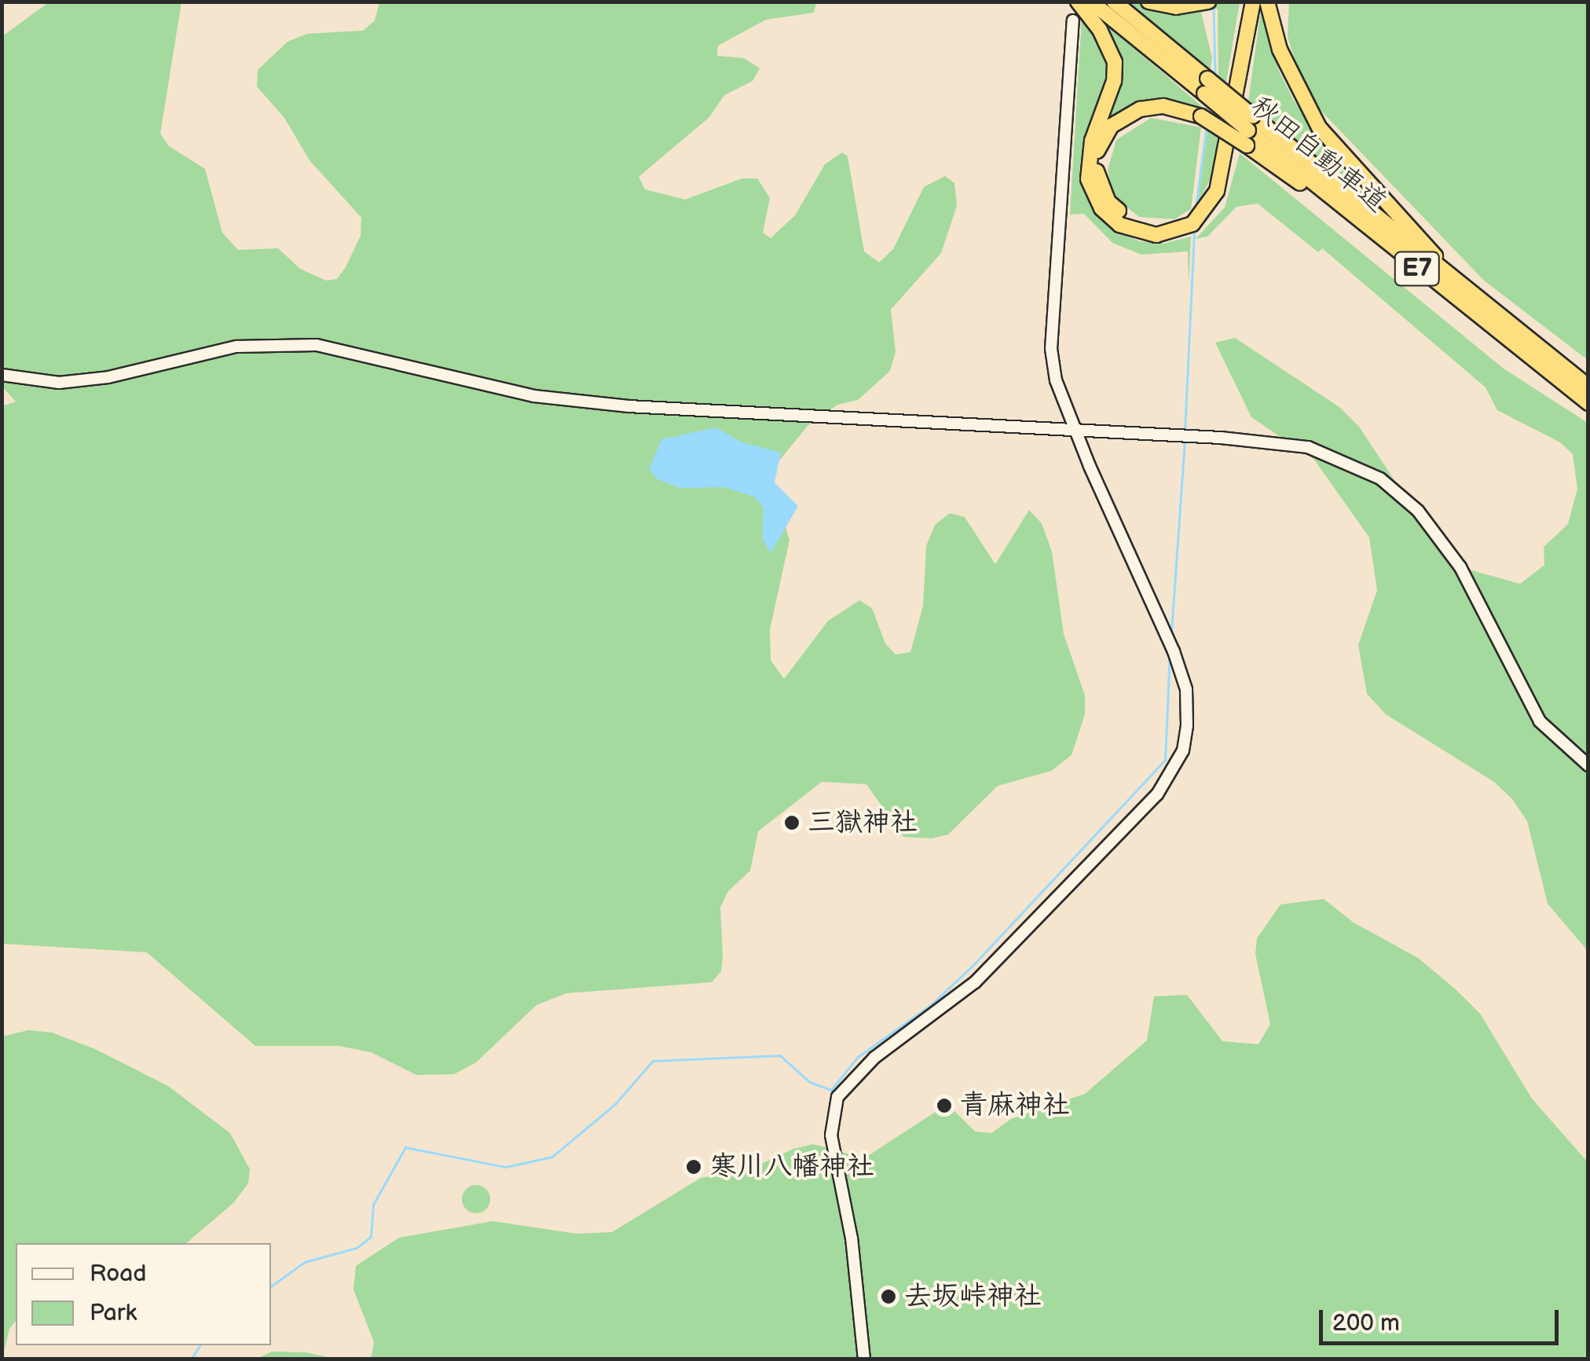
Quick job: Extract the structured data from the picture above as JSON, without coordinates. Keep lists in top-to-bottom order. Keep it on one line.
{"streets":{"highway":["秋田自動車道","E7"]},"places":["三獄神社","青麻神社","寒川八幡神社","去坂峠神社"],"legend":["Road","Park"],"scale_bar":"200 m"}
